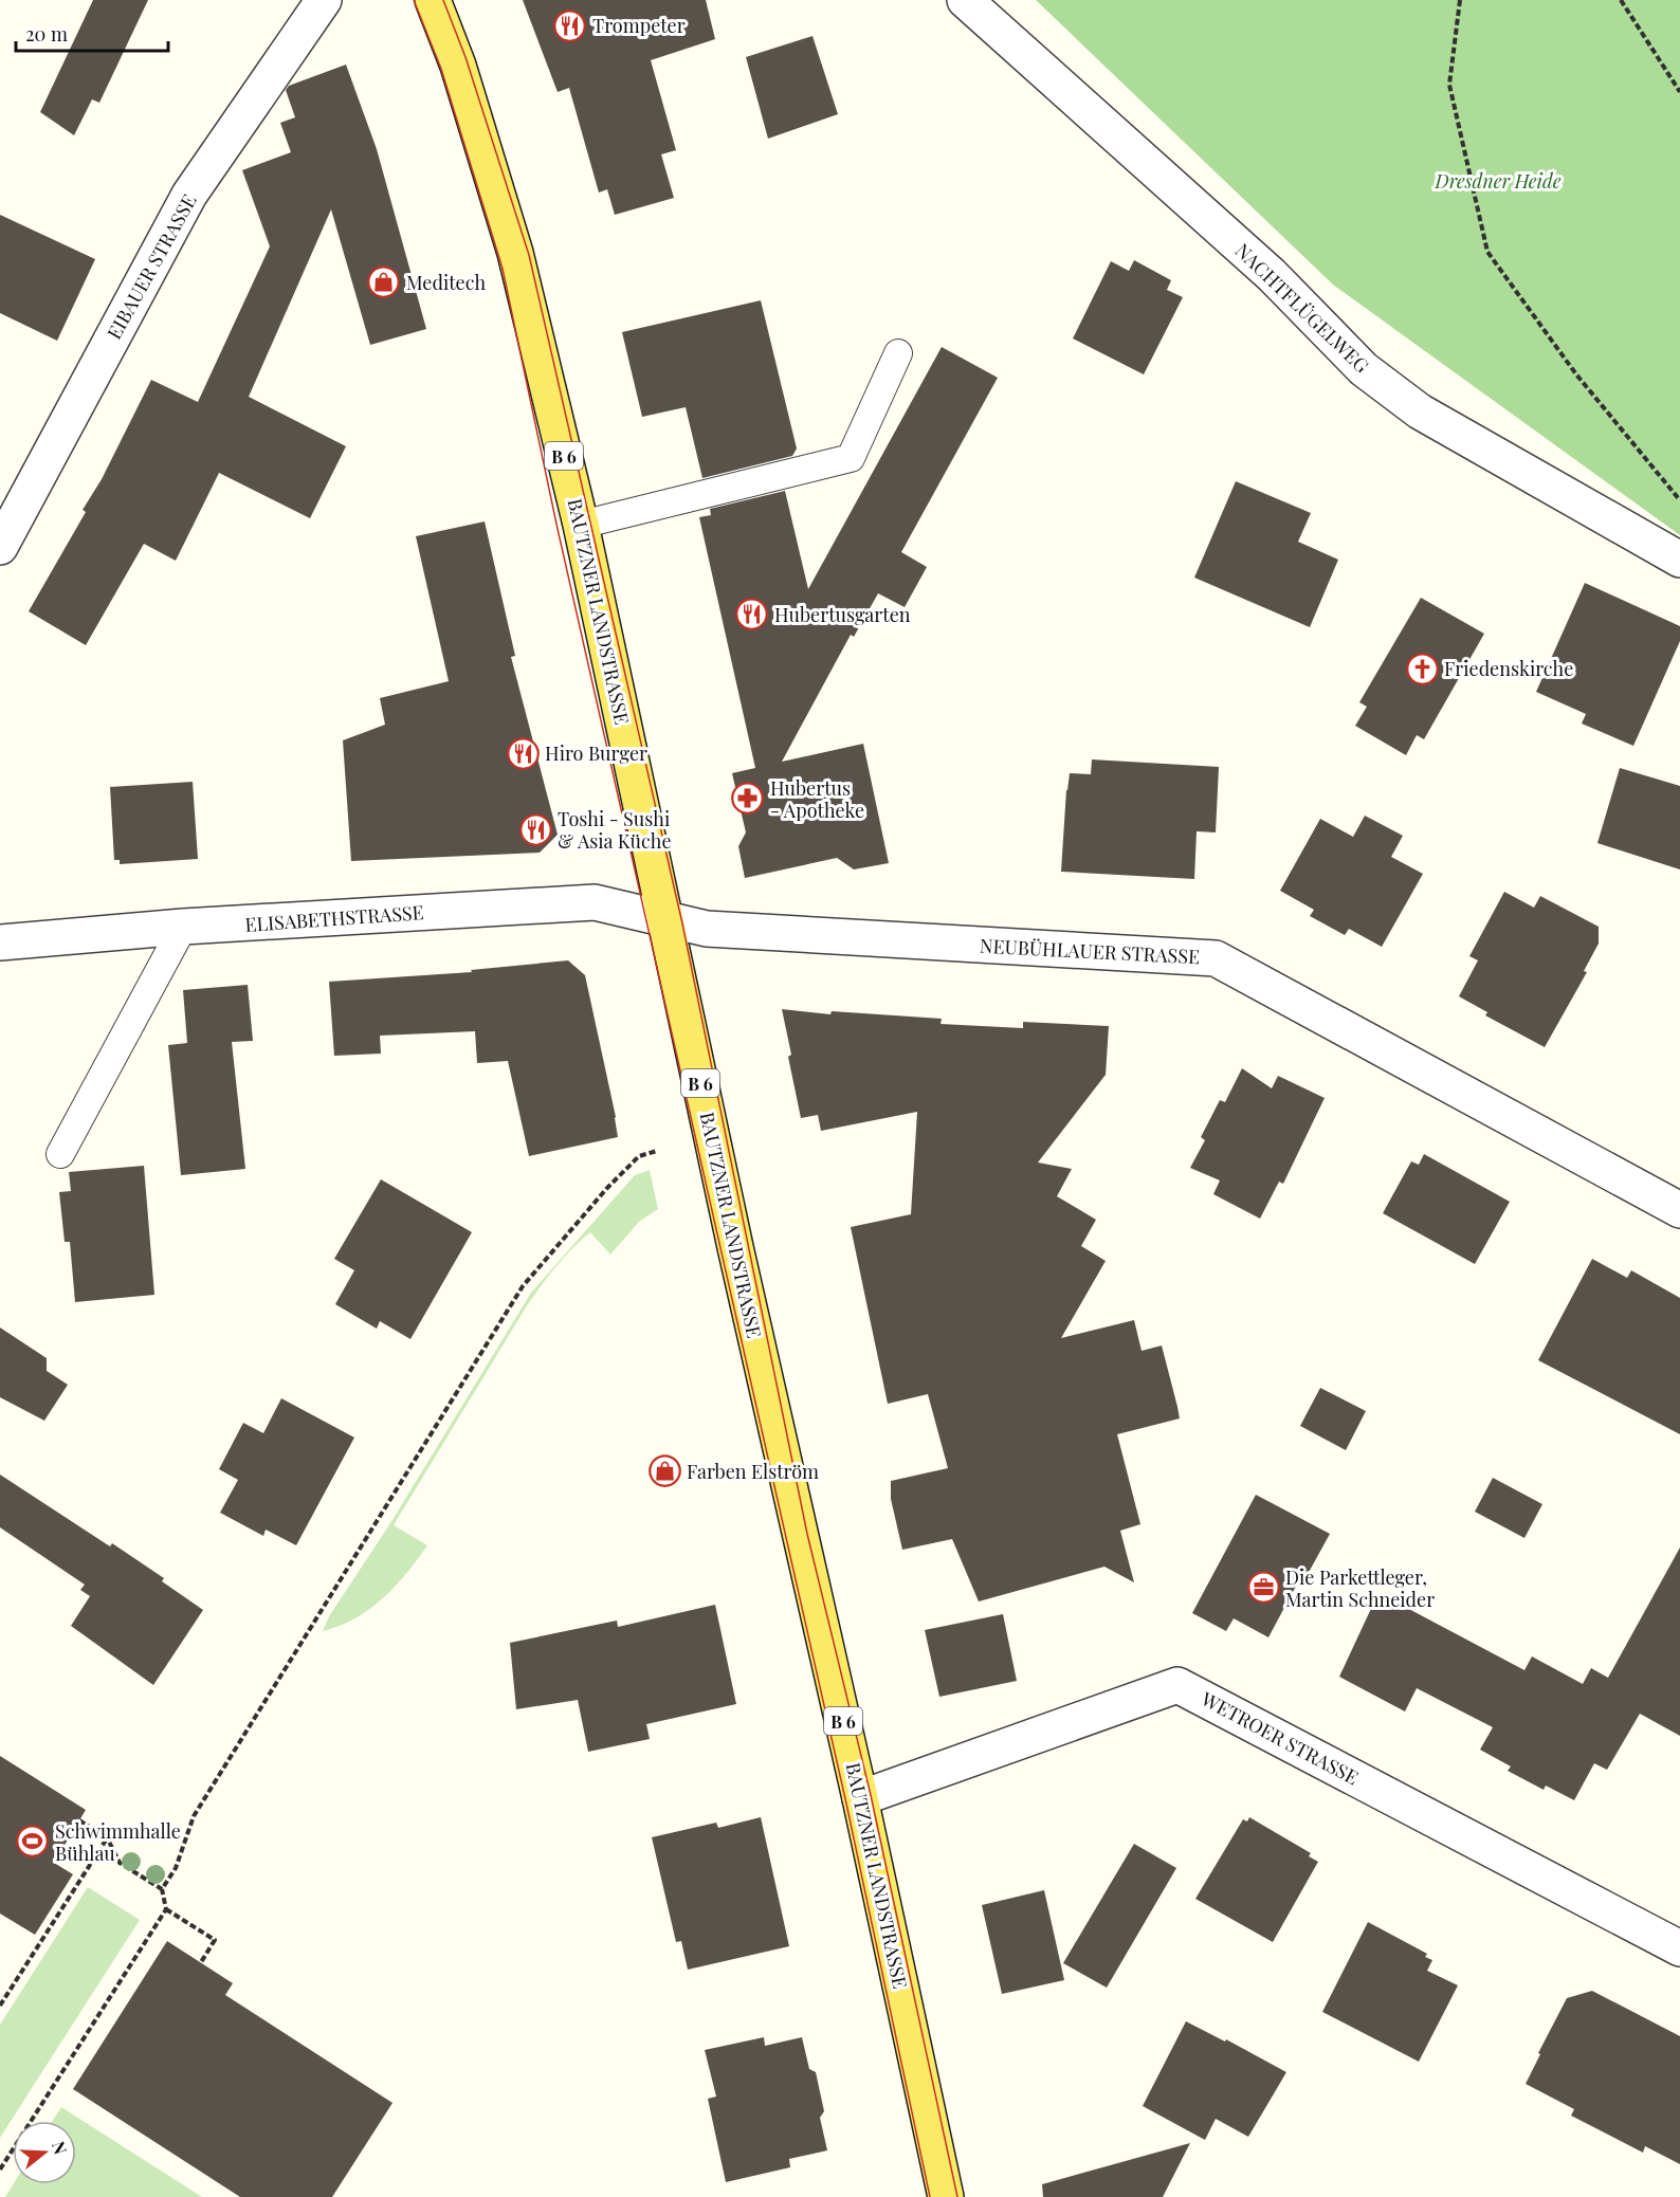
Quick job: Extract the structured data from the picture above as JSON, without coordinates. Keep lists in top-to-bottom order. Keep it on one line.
{"streets":{"main road":["B 6","BAUTZNER LANDSTRASSE"],"street":["EIBAUER STRASSE","NACHTFLÜGELWEG","ELISABETHSTRASSE","NEUBÜHLAUER STRASSE","WETROER STRASSE"]},"crossings":[["BAUTZNER LANDSTRASSE","ELISABETHSTRASSE"],["BAUTZNER LANDSTRASSE","NEUBÜHLAUER STRASSE"],["BAUTZNER LANDSTRASSE","WETROER STRASSE"],["ELISABETHSTRASSE","NEUBÜHLAUER STRASSE"]],"parks":["Dresdner Heide"],"places":{"restaurant":["Trompeter","Hubertusgarten","Hiro Burger","Toshi - Sushi & Asia Küche"],"shop":["Meditech","Farben Elström"],"church":["Friedenskirche"],"pharmacy":["Hubertus - Apotheke"],"office":["Die Parkettleger, Martin Schneider"],"sports":["Schwimmhalle Bühlau"]},"scale_bar":"20 m","north":"right"}
